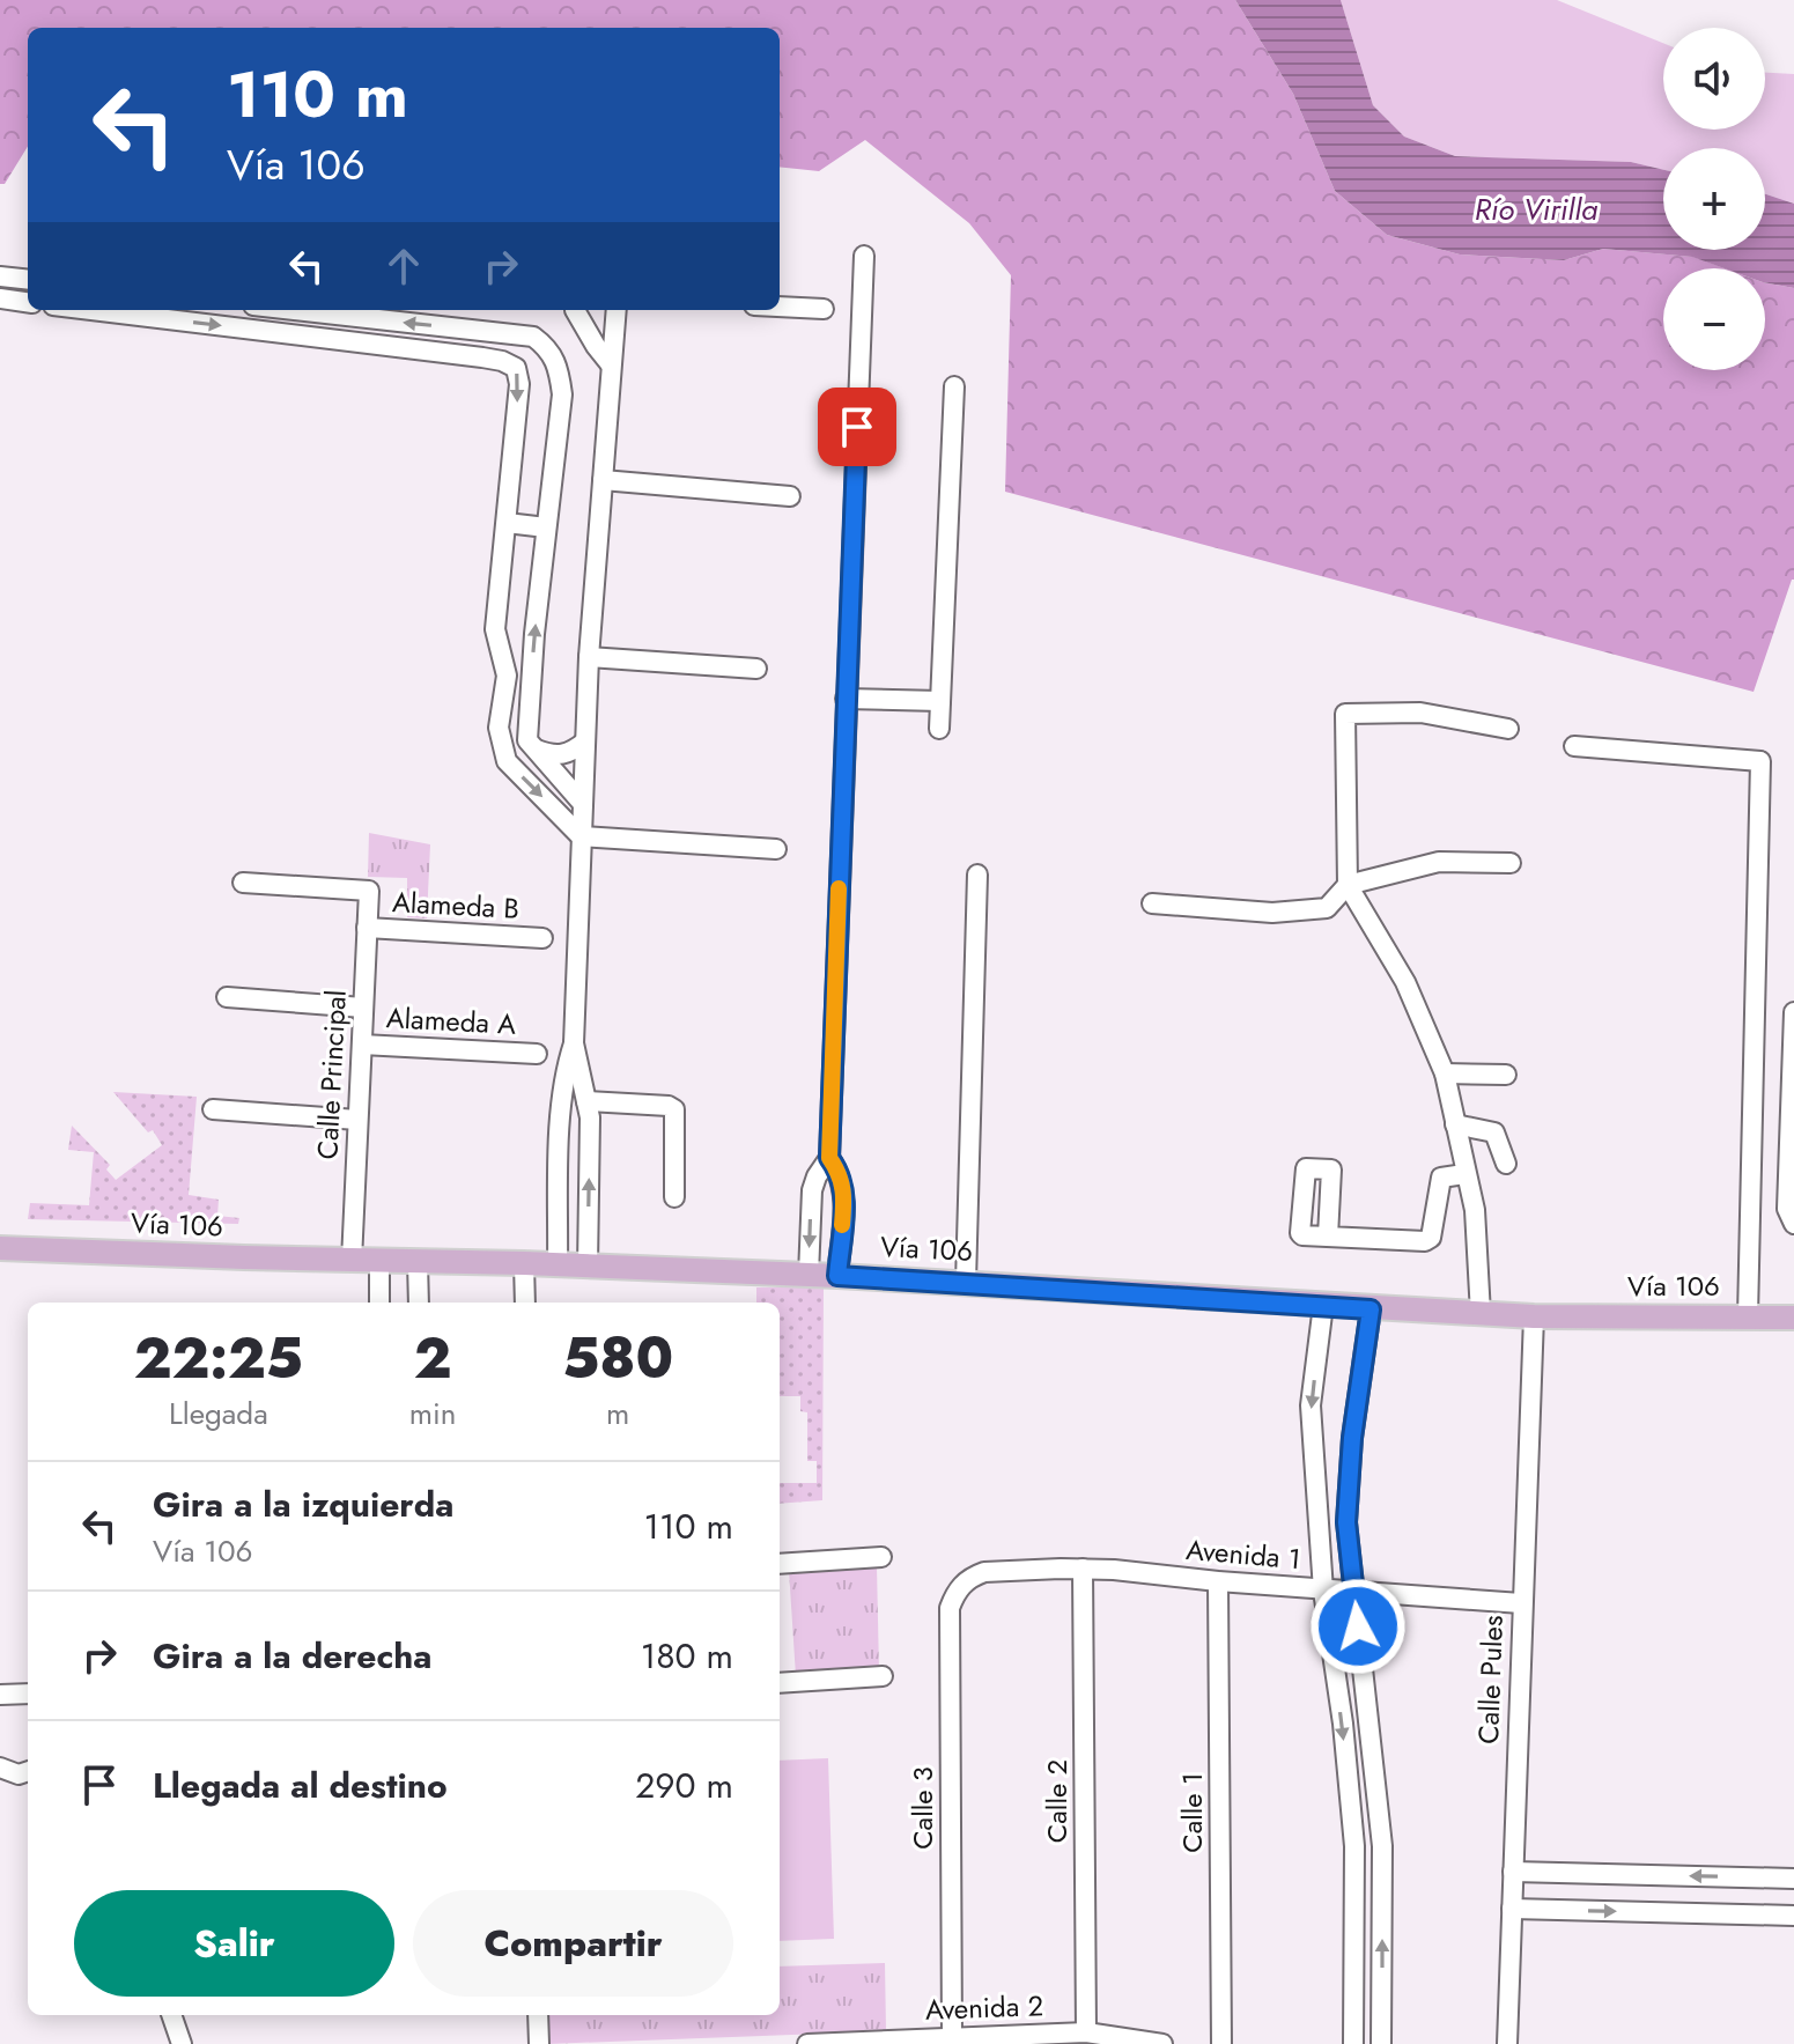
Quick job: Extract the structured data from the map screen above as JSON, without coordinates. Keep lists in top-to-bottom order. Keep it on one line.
{"streets":{"main road":["Vía 106"],"street":["Alameda B","Alameda A","Calle Principal","Avenida 1","Calle Pules","Calle 2","Calle 3","Calle 1","Avenida 2"]},"crossings":[["Alameda B","Calle Principal"],["Alameda A","Calle Principal"],["Calle Principal","Vía 106"],["Vía 106","Calle Pules"],["Avenida 1","Calle Pules"],["Avenida 1","Calle 2"],["Avenida 1","Calle 3"],["Avenida 1","Calle 1"],["Calle 2","Avenida 2"],["Calle 3","Avenida 2"]],"water":["Río Virilla"],"page":{"map_buttons":["+","−"],"turn":["110 m","Vía 106"],"eta":["22:25","Llegada","2","min","580","m"],"list":[{"name":"Gira a la izquierda","note":"Vía 106","value":"110 m"},{"name":"Gira a la derecha","value":"180 m"},{"name":"Llegada al destino","value":"290 m"}],"buttons":["Salir","Compartir"]}}
